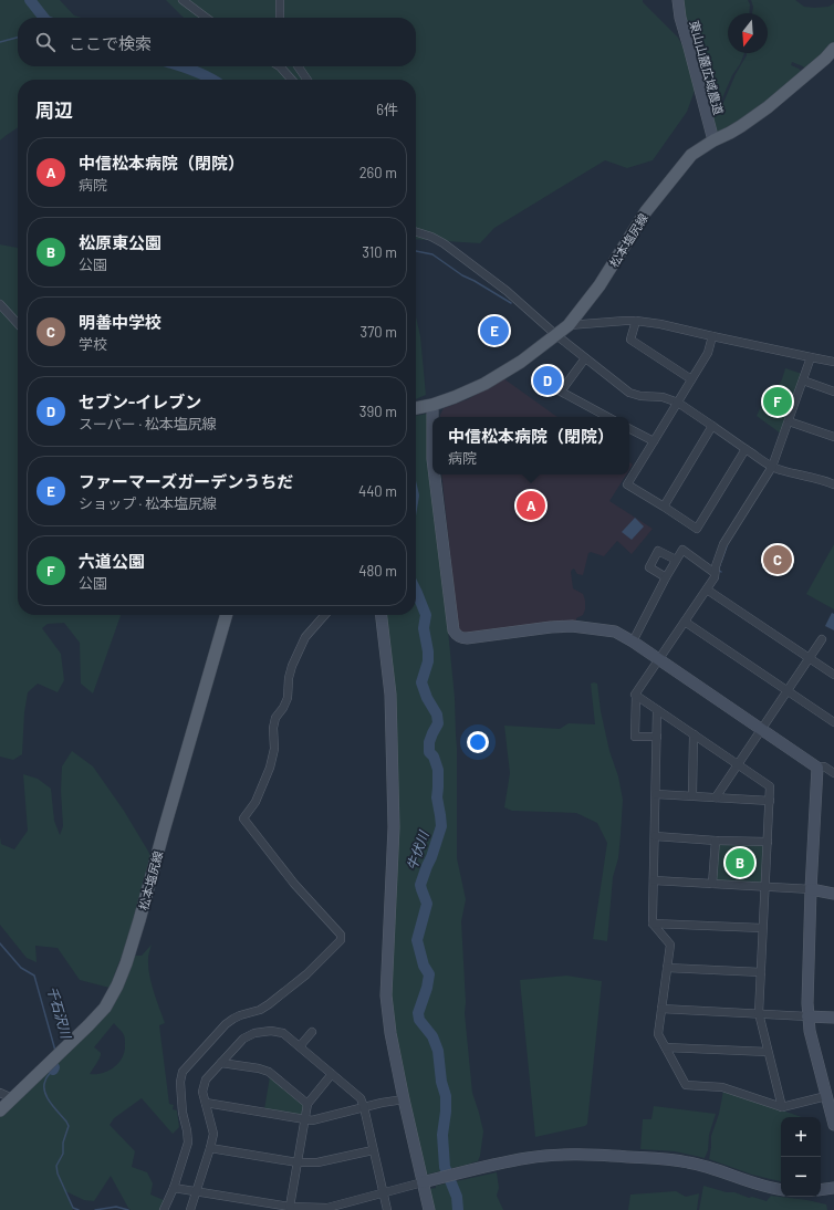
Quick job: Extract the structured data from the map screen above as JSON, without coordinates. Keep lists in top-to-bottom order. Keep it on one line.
{"streets":{"main road":["松本塩尻線"],"street":["東山山麓広域農道"]},"crossings":[["東山山麓広域農道","松本塩尻線"]],"water":["牛伏川","千石沢川"],"north":"bottom","page":{"search":"ここで検索","heading":["周辺","6件"],"list":[{"mark":"A","name":"中信松本病院（閉院）","note":"病院","value":"260 m"},{"mark":"B","name":"松原東公園","note":"公園","value":"310 m"},{"mark":"C","name":"明善中学校","note":"学校","value":"370 m"},{"mark":"D","name":"セブン-イレブン","note":"スーパー · 松本塩尻線","value":"390 m"},{"mark":"E","name":"ファーマーズガーデンうちだ","note":"ショップ · 松本塩尻線","value":"440 m"},{"mark":"F","name":"六道公園","note":"公園","value":"480 m"}],"pins":["E","D","F","A","C","B"],"popup":["中信松本病院（閉院）","病院"],"map_buttons":["+","−"]}}
